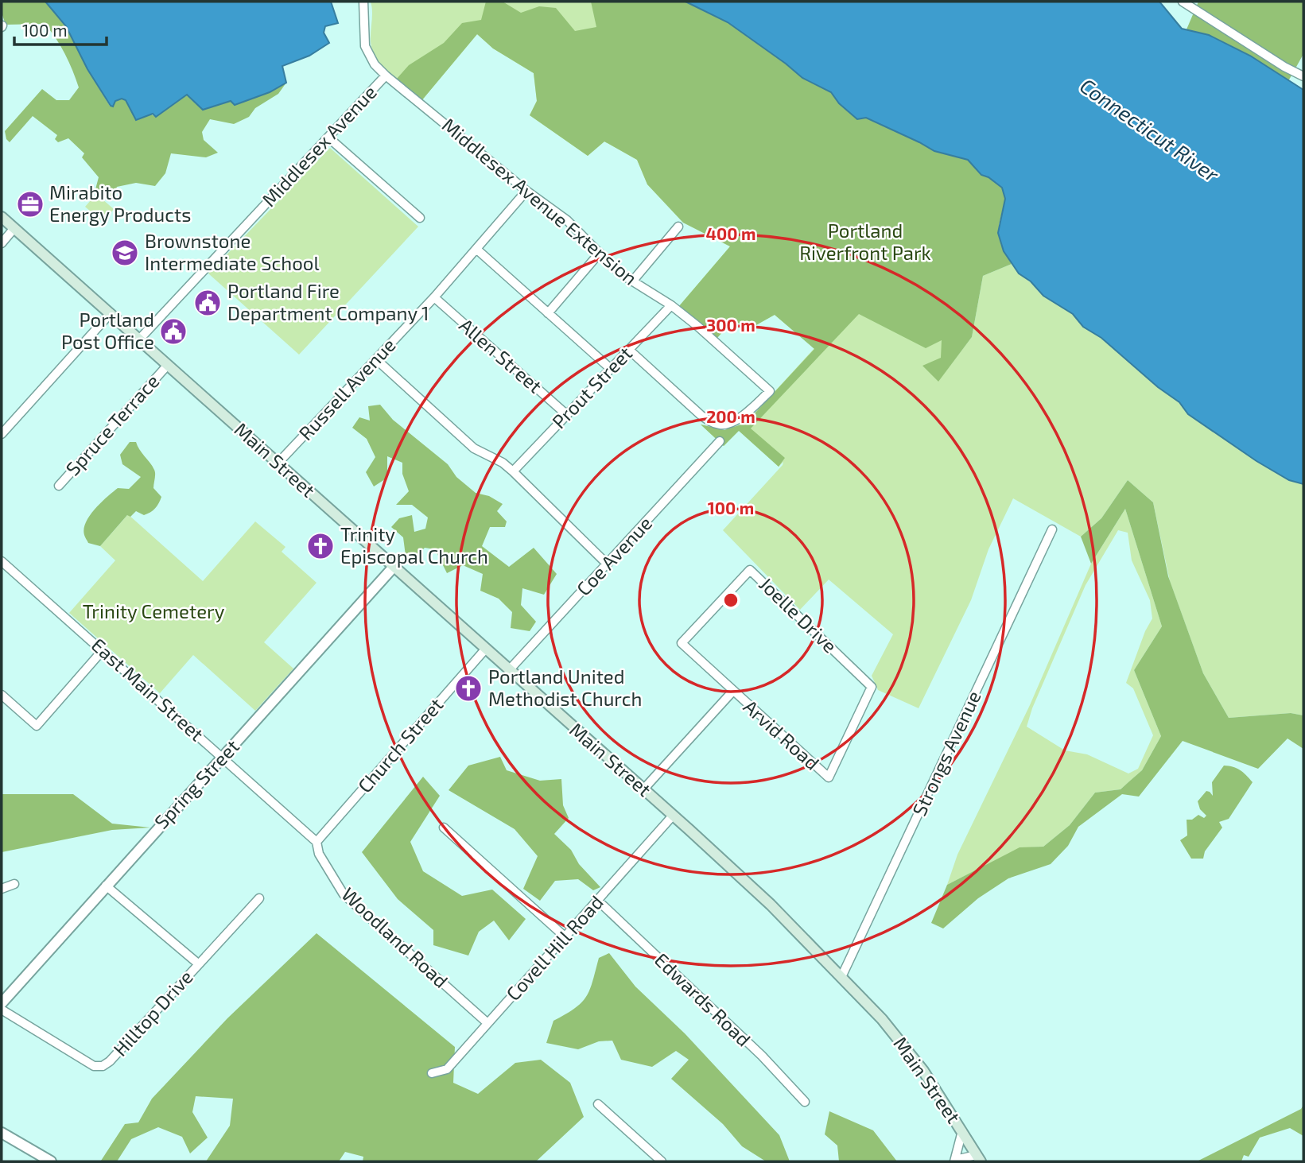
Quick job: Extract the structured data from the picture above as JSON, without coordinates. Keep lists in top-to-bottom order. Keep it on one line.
{"streets":{"main road":["Main Street"],"street":["Middlesex Avenue","Middlesex Avenue Extension","Allen Street","Prout Street","Russell Avenue","Spruce Terrace","Coe Avenue","Joelle Drive","East Main Street","Arvid Road","Church Street","Strongs Avenue","Spring Street","Woodland Road","Covell Hill Road","Edwards Road","Hilltop Drive"]},"crossings":[["Middlesex Avenue","Middlesex Avenue Extension"],["Middlesex Avenue","Main Street"],["Middlesex Avenue Extension","Prout Street"],["Middlesex Avenue Extension","Russell Avenue"],["Allen Street","Prout Street"],["Allen Street","Russell Avenue"],["Russell Avenue","Main Street"],["Spruce Terrace","Main Street"],["Main Street","Coe Avenue"],["Main Street","Arvid Road"],["Main Street","Church Street"],["Main Street","Strongs Avenue"],["Main Street","Spring Street"],["Main Street","Covell Hill Road"],["Joelle Drive","Arvid Road"],["East Main Street","Church Street"],["East Main Street","Spring Street"],["East Main Street","Woodland Road"],["Church Street","Woodland Road"],["Woodland Road","Covell Hill Road"],["Covell Hill Road","Edwards Road"]],"water":["Connecticut River"],"parks":["Portland Riverfront Park","Trinity Cemetery"],"places":{"office":["Mirabito Energy Products"],"school or university":["Brownstone Intermediate School"],"public building":["Portland Fire Department Company 1","Portland Post Office"],"church":["Trinity Episcopal Church","Portland United Methodist Church"]},"scale_bar":"100 m","rings":["400 m","300 m","200 m","100 m"]}
